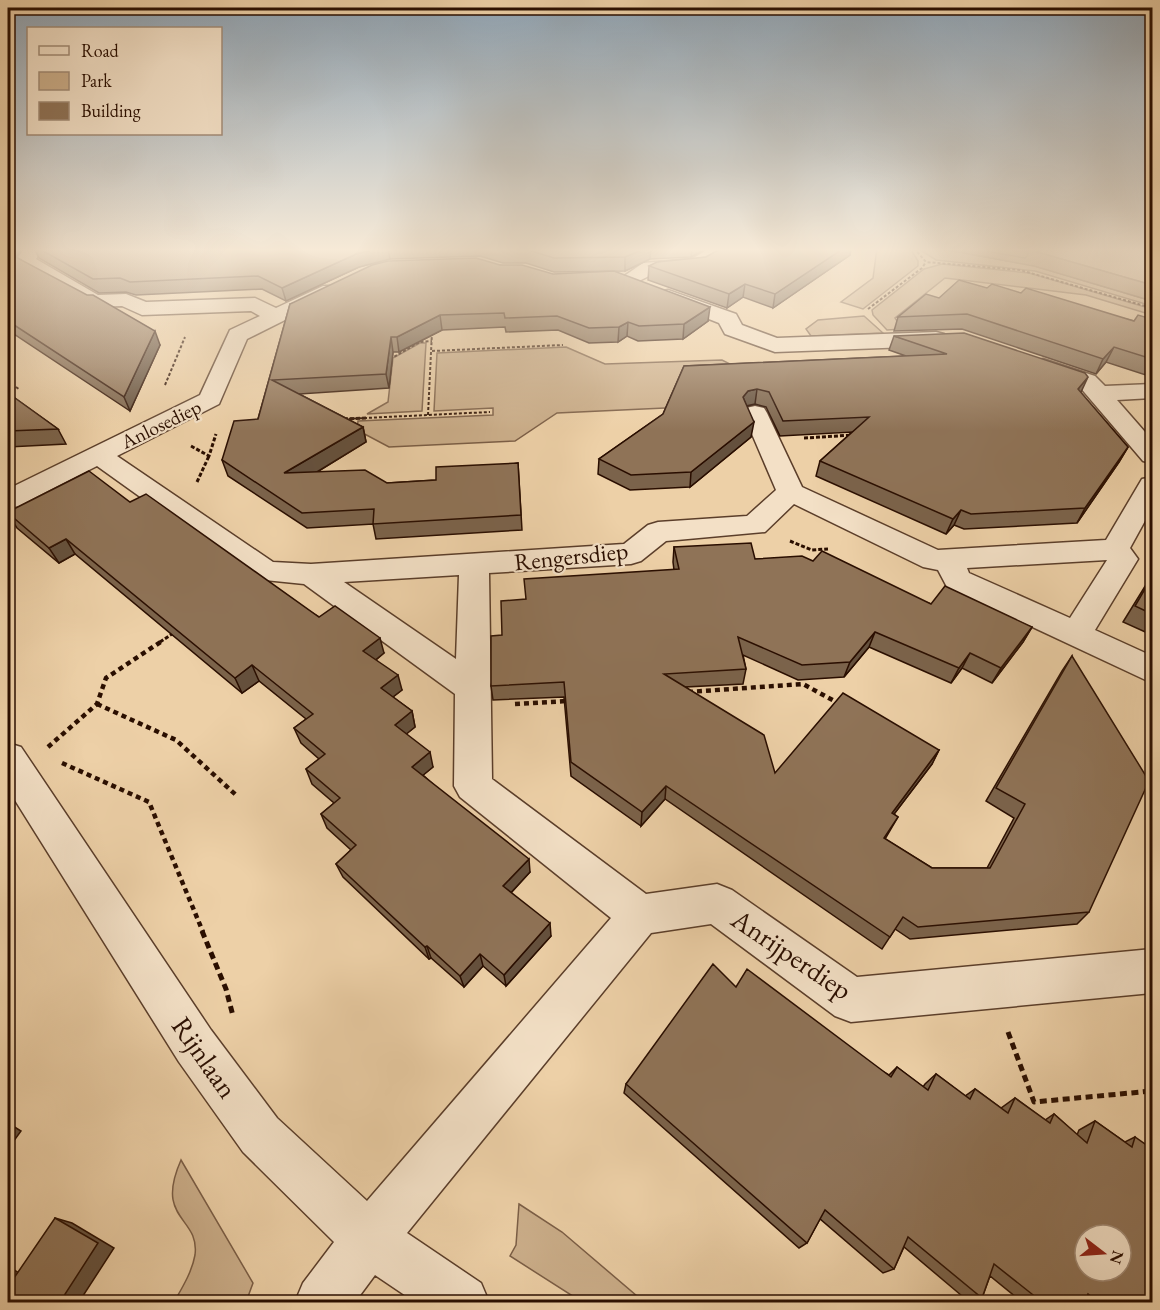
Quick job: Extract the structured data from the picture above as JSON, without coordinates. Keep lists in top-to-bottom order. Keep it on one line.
{"streets":{"street":["Anlosediep","Rengersdiep","Anrijperdiep","Rijnlaan"]},"crossings":[["Anlosediep","Rengersdiep"]],"legend":["Road","Park","Building"],"north":"right"}
